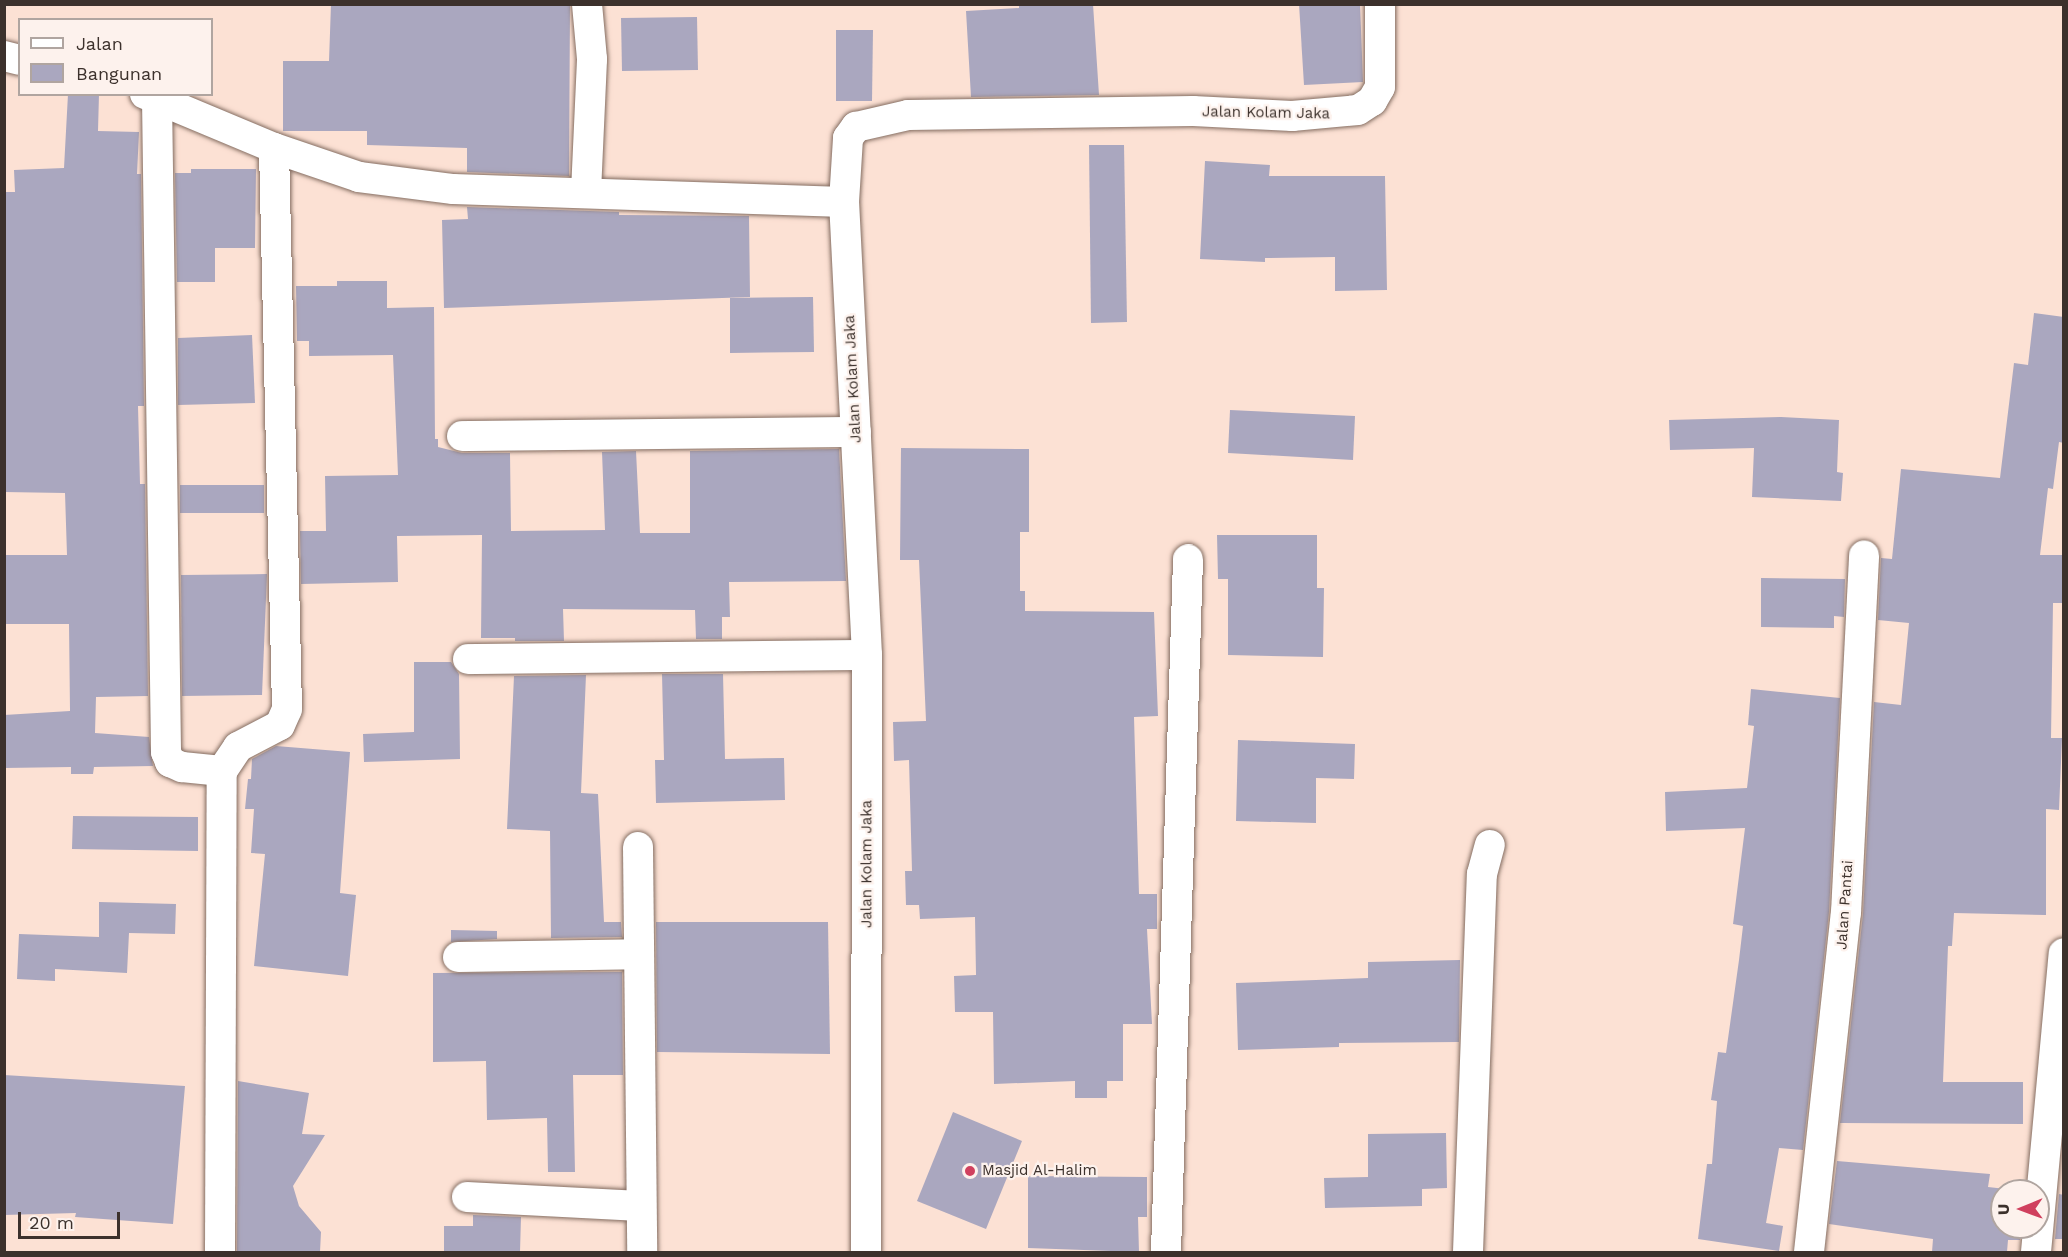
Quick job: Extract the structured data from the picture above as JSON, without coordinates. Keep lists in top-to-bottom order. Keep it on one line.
{"streets":{"street":["Jalan Kolam Jaka","Jalan Pantai"]},"places":["Masjid Al-Halim"],"legend":["Jalan","Bangunan"],"scale_bar":"20 m","north":"left"}
